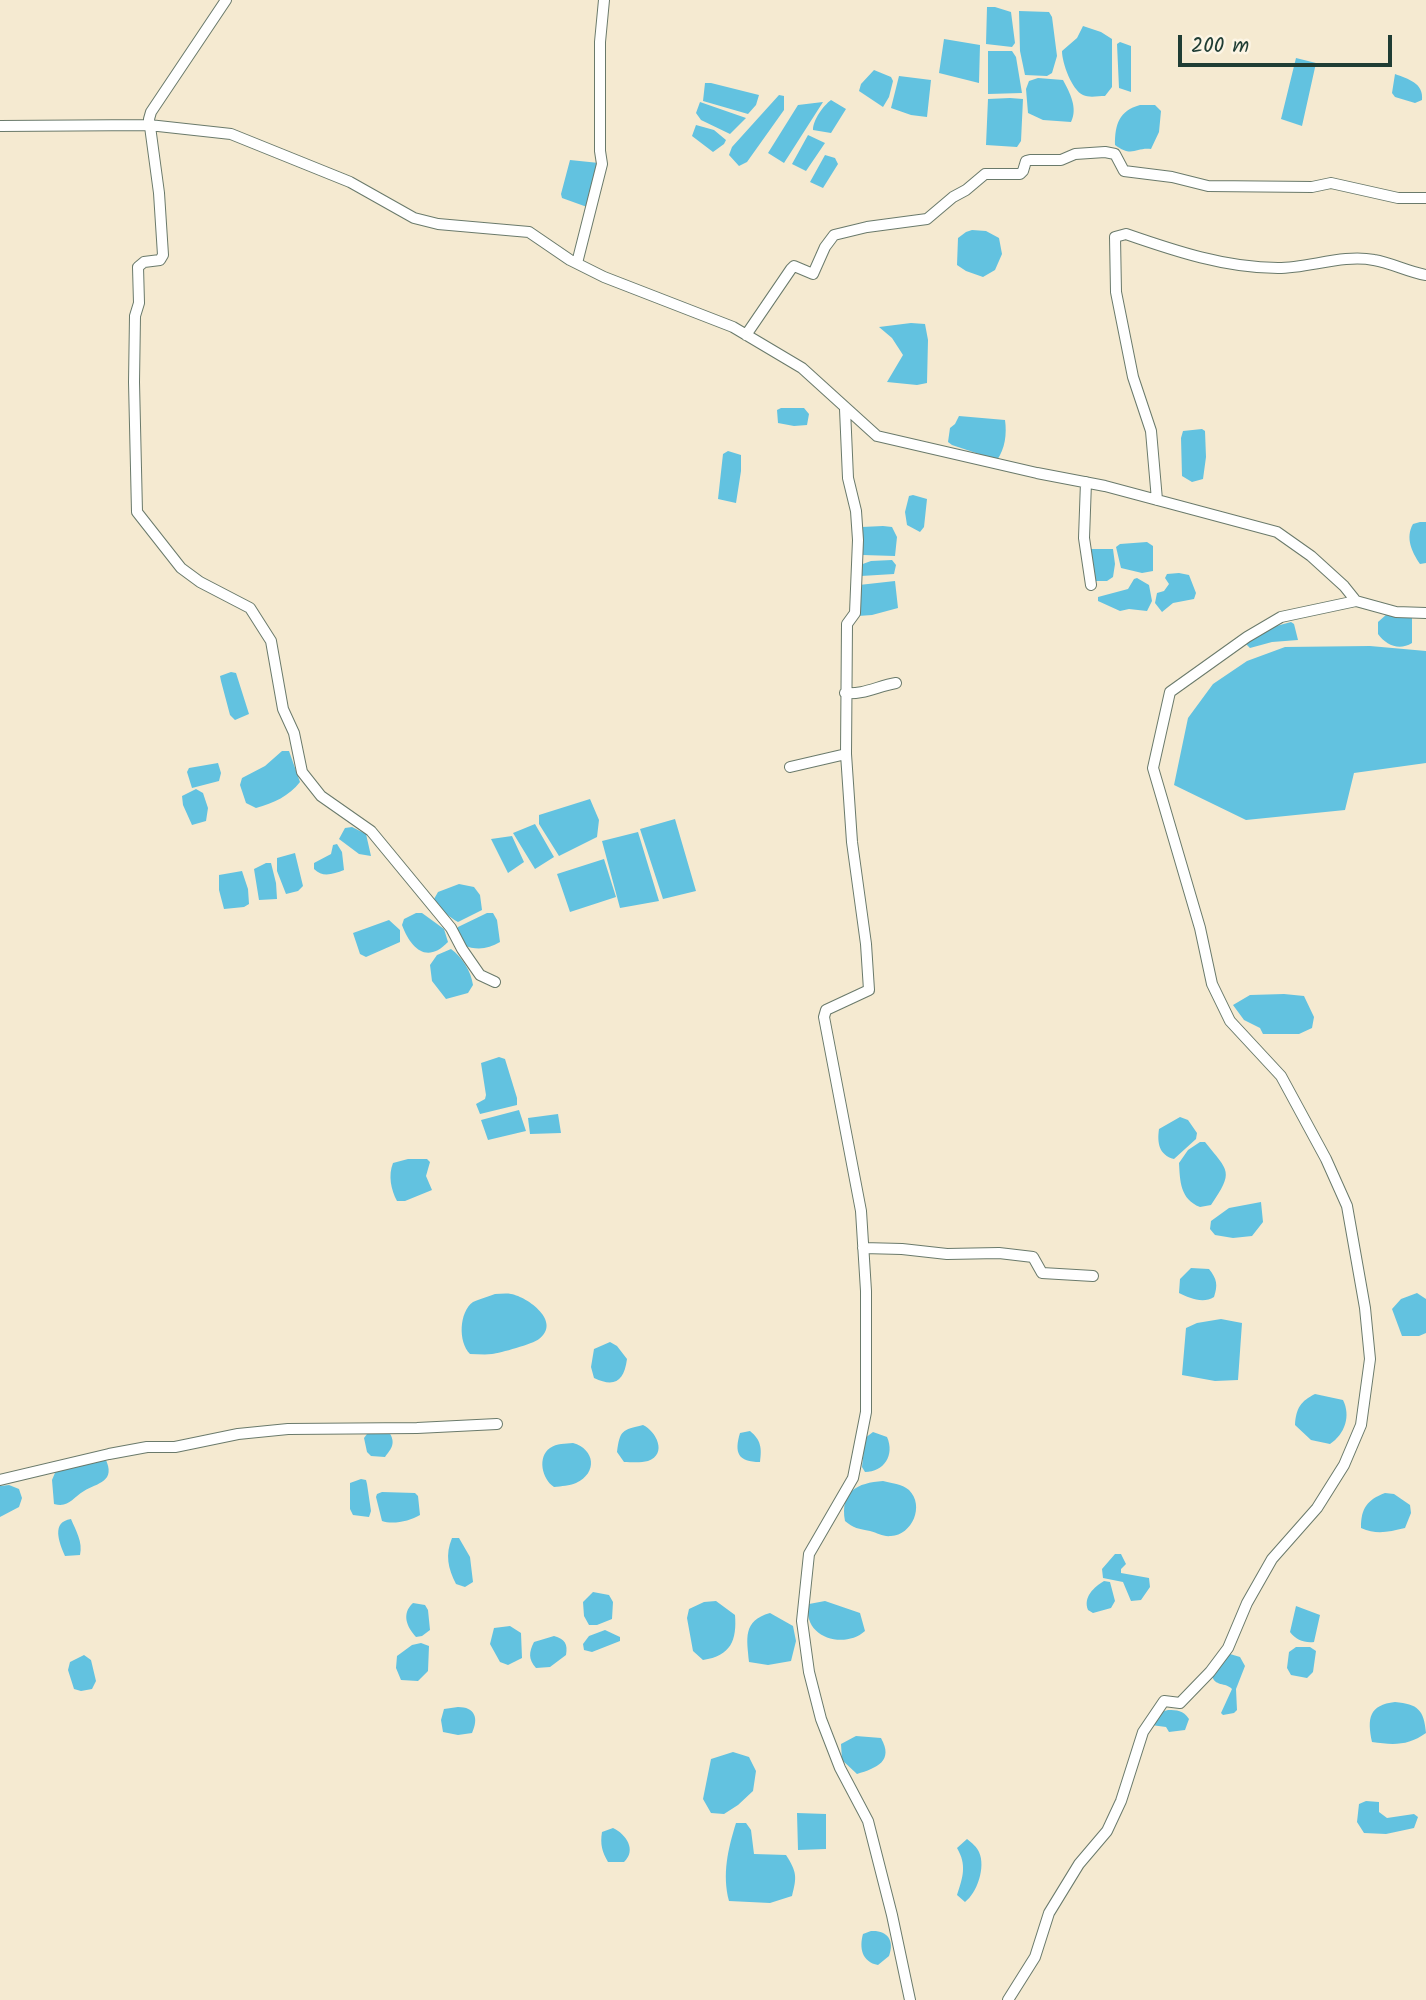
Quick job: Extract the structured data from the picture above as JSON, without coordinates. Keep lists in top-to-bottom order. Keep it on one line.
{"scale_bar":"200 m"}
